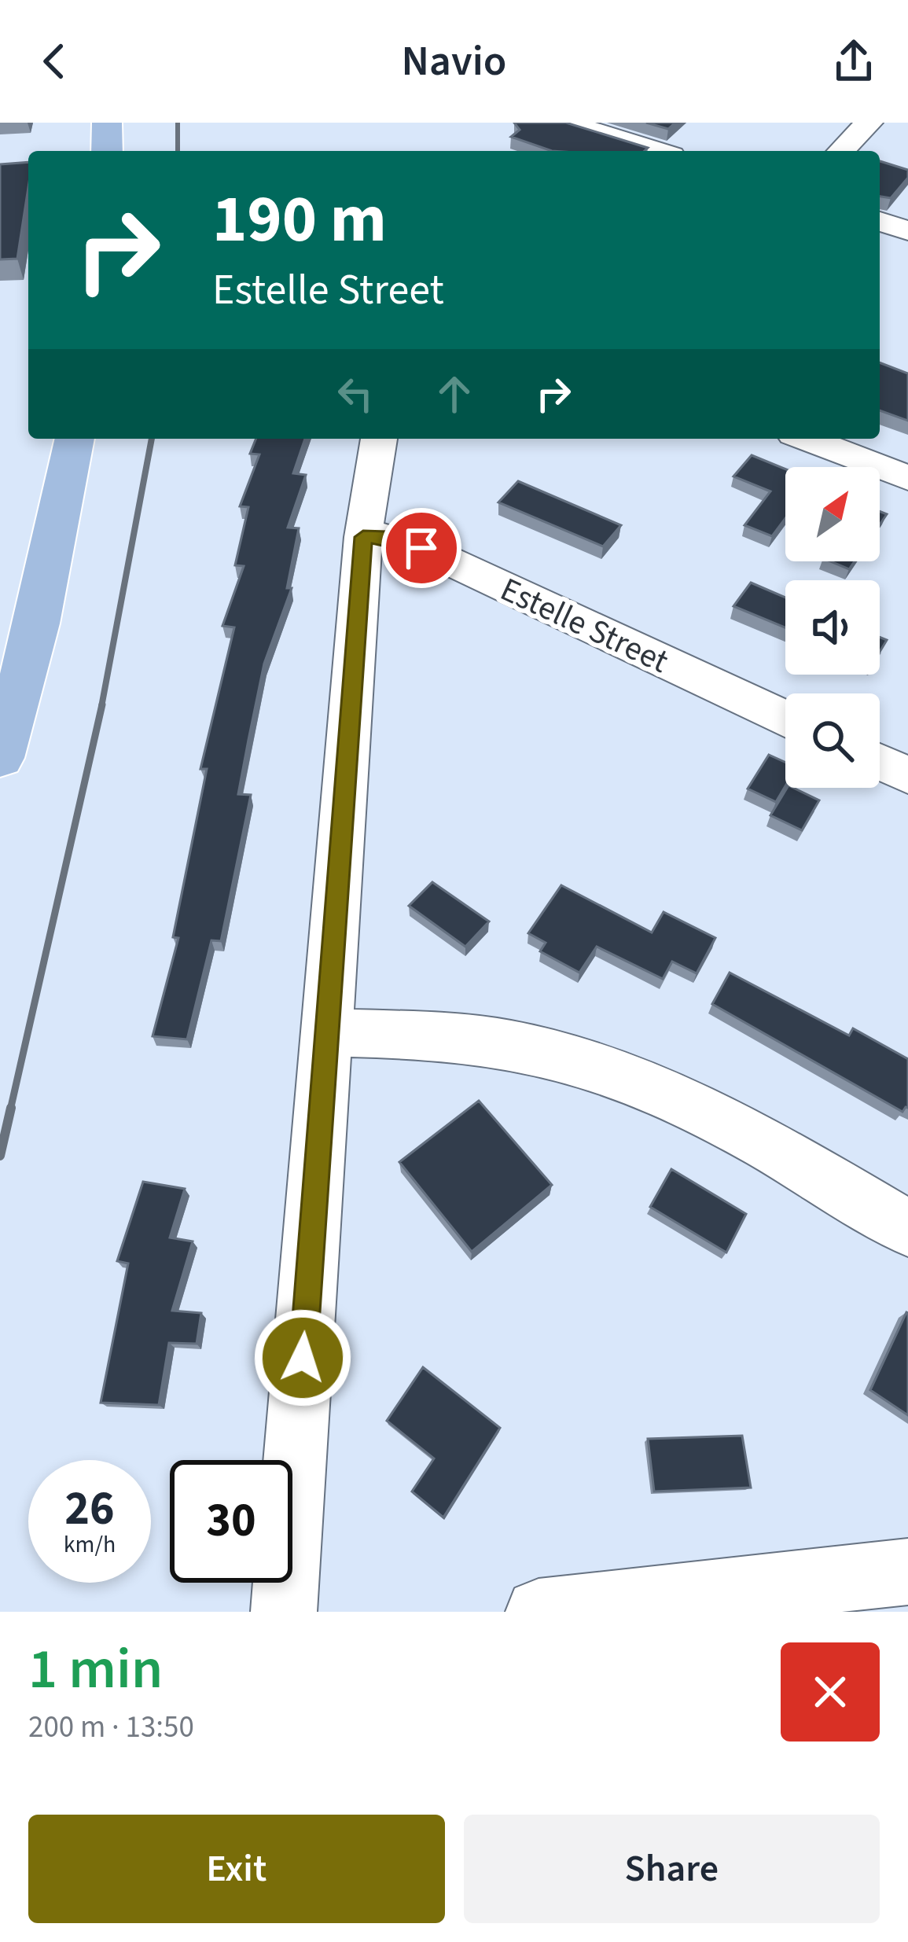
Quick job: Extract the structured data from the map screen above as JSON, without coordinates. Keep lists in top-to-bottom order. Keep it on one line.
{"streets":{"street":["Estelle Street"]},"north":"top right","page":{"header":"Navio","turn":["190 m","Estelle Street"],"speed":"26 km/h","limit":"30","heading":["1 min","200 m · 13:50"],"buttons":["Exit","Share"]}}
